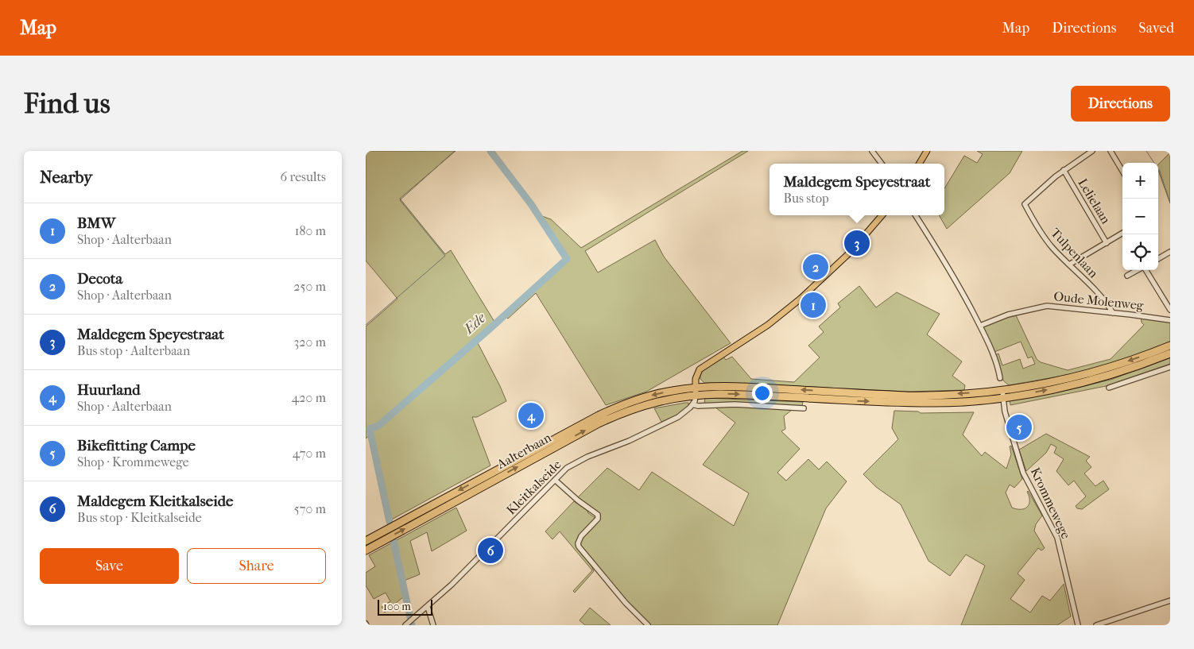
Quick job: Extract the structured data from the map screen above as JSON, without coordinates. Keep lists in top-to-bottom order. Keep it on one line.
{"streets":{"highway":["Aalterbaan"],"street":["Lelielaan","Tulpenlaan","Oude Molenweg","Kleitkalseide","Krommewege"]},"crossings":[["Lelielaan","Tulpenlaan"],["Tulpenlaan","Oude Molenweg"]],"water":["Ede"],"scale_bar":"100 m","page":{"header":"Map","nav":["Map","Directions","Saved"],"buttons":["Directions",["Save","Share"]],"title":"Find us","heading":["Nearby","6 results"],"map_buttons":["+","−"],"popup":["Maldegem Speyestraat","Bus stop"],"list":[{"mark":"1","name":"BMW","note":"Shop · Aalterbaan","value":"180 m"},{"mark":"2","name":"Decota","note":"Shop · Aalterbaan","value":"250 m"},{"mark":"3","name":"Maldegem Speyestraat","note":"Bus stop · Aalterbaan","value":"320 m"},{"mark":"4","name":"Huurland","note":"Shop · Aalterbaan","value":"420 m"},{"mark":"5","name":"Bikefitting Campe","note":"Shop · Krommewege","value":"470 m"},{"mark":"6","name":"Maldegem Kleitkalseide","note":"Bus stop · Kleitkalseide","value":"570 m"}],"pins":["3","2","1","4","5","6"],"scale":"100 m"}}
